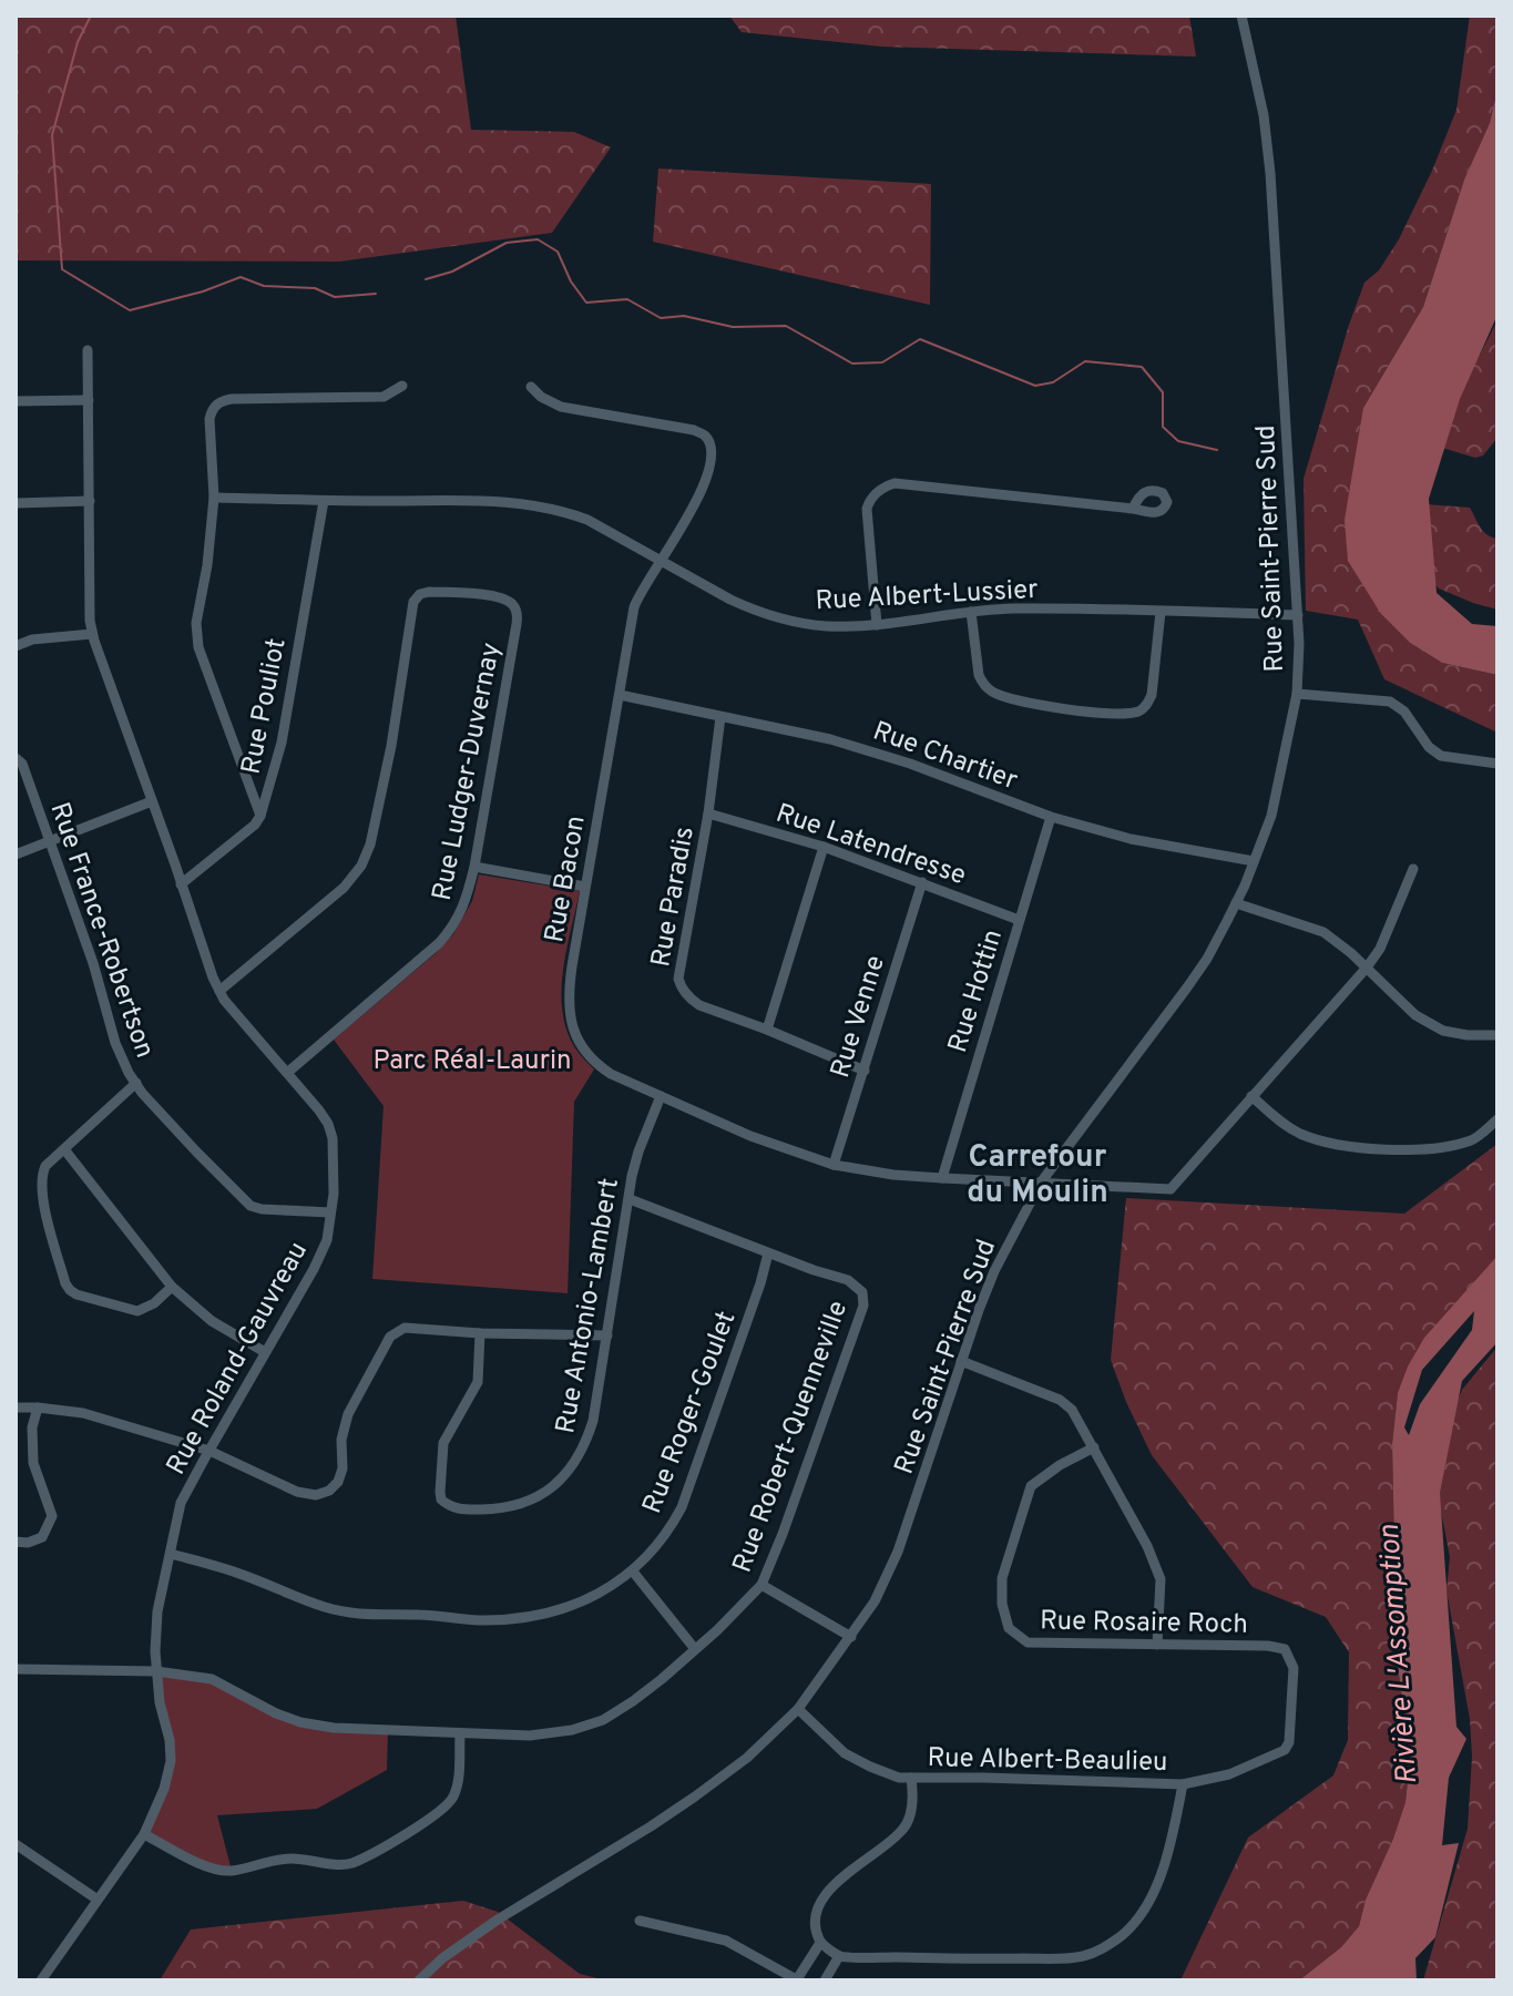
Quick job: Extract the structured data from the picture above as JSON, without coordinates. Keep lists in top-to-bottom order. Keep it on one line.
{"streets":{"street":["Rue Saint-Pierre Sud","Rue Albert-Lussier","Rue Pouliot","Rue Chartier","Rue Ludger-Duvernay","Rue Latendresse","Rue Bacon","Rue Paradis","Rue France-Robertson","Rue Hottin","Rue Venne","Rue Antonio-Lambert","Rue Roland-Gauvreau","Rue Roger-Goulet","Rue Robert-Quenneville","Rue Rosaire Roch","Rue Albert-Beaulieu"]},"crossings":[["Rue Saint-Pierre Sud","Rue Albert-Lussier"],["Rue Saint-Pierre Sud","Rue Chartier"],["Rue Saint-Pierre Sud","Rue Bacon"],["Rue Saint-Pierre Sud","Rue Albert-Beaulieu"],["Rue Albert-Lussier","Rue Pouliot"],["Rue Albert-Lussier","Rue Bacon"],["Rue Pouliot","Rue Roland-Gauvreau"],["Rue Chartier","Rue Bacon"],["Rue Chartier","Rue Paradis"],["Rue Chartier","Rue Hottin"],["Rue Ludger-Duvernay","Rue Roland-Gauvreau"],["Rue Latendresse","Rue Paradis"],["Rue Latendresse","Rue Hottin"],["Rue Latendresse","Rue Venne"],["Rue Bacon","Rue Hottin"],["Rue Bacon","Rue Venne"],["Rue Bacon","Rue Antonio-Lambert"],["Rue Paradis","Rue Venne"],["Rue France-Robertson","Rue Roland-Gauvreau"],["Rue Roland-Gauvreau","Rue Roger-Goulet"],["Rue Roland-Gauvreau","Rue Robert-Quenneville"],["Rue Roger-Goulet","Rue Robert-Quenneville"],["Rue Rosaire Roch","Rue Albert-Beaulieu"]],"districts":["Carrefour du Moulin"],"water":["Rivière L'Assomption"],"parks":["Parc Réal-Laurin"]}
